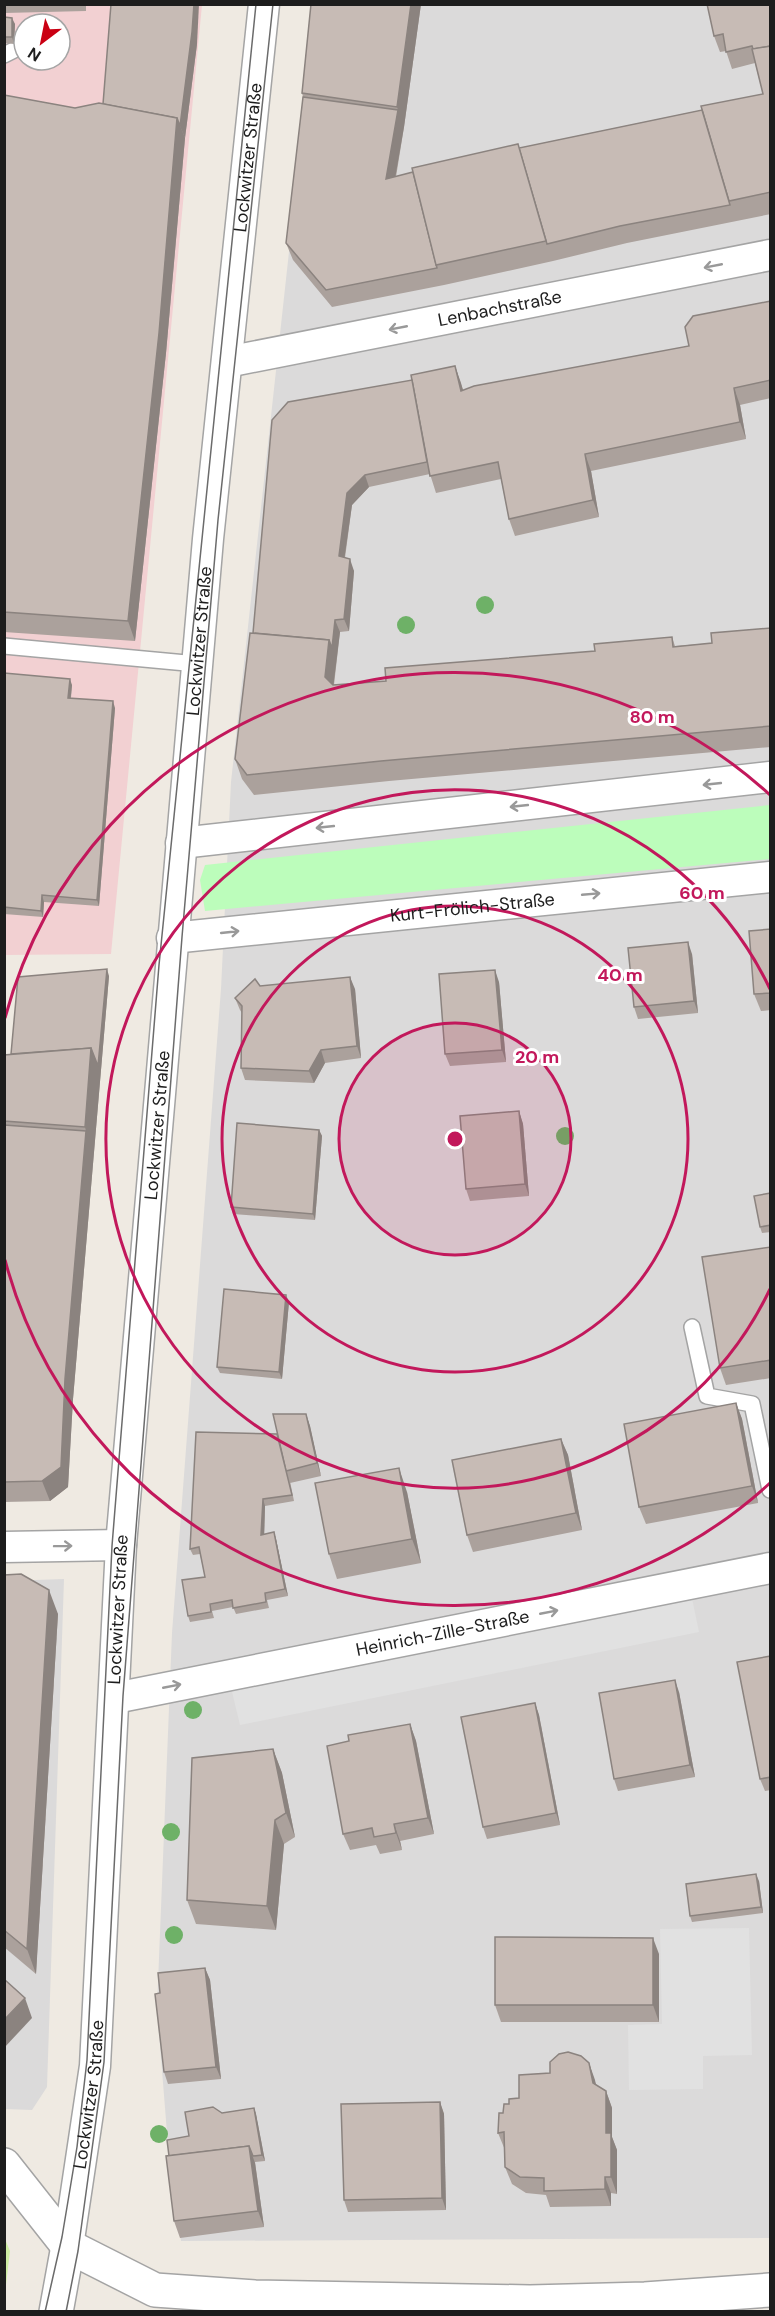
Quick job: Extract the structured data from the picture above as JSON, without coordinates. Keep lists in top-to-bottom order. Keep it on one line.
{"streets":{"street":["Lockwitzer Straße","Lenbachstraße","Kurt-Frölich-Straße","Heinrich-Zille-Straße"]},"crossings":[["Lockwitzer Straße","Lenbachstraße"],["Lockwitzer Straße","Kurt-Frölich-Straße"],["Lockwitzer Straße","Heinrich-Zille-Straße"]],"one_way":["Lenbachstraße","Heinrich-Zille-Straße"],"north":"bottom left","rings":["80 m","60 m","40 m","20 m"]}
